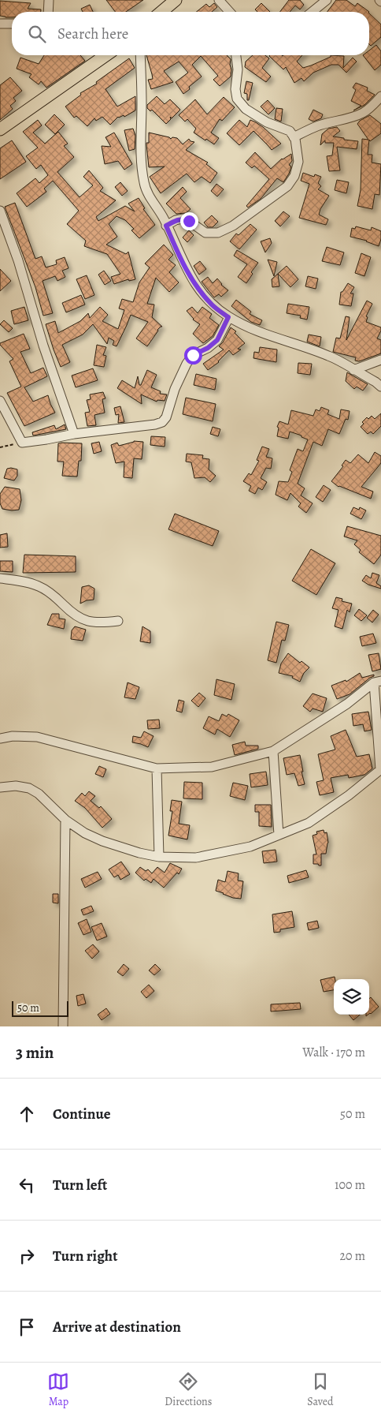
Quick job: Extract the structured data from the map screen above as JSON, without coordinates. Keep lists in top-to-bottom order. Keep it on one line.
{"scale_bar":"50 m","page":{"search":"Search here","scale":"50 m","heading":["3 min","Walk · 170 m"],"list":[["Continue","50 m"],["Turn left","100 m"],["Turn right","20 m"],"Arrive at destination"],"nav":["Map","Directions","Saved"]}}
